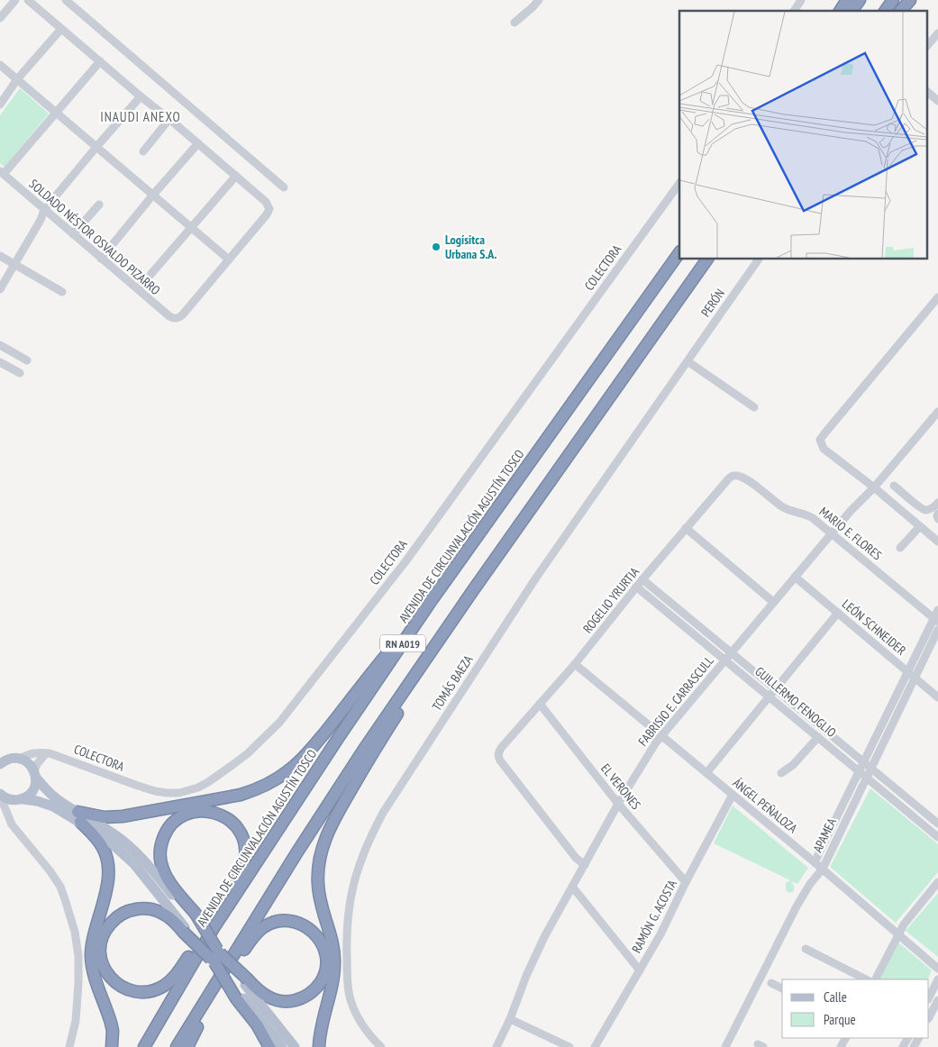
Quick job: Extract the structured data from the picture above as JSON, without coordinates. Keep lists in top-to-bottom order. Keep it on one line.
{"streets":{"highway":["AVENIDA DE CIRCUNVALACIÓN AGUSTÍN TOSCO","RN A019"],"street":["SOLDADO NÉSTOR OSVALDO PIZARRO","COLECTORA","PERÓN","MARIO E. FLORES","ROGELIO YRURTIA","LEÓN SCHNEIDER","TOMÁS BAEZA","FABRISIO E. CARRASCULL","GUILLERMO FENOGLIO","EL VERONES","ÁNGEL PEÑALOZA","APAMEA","RAMÓN G. ACOSTA"]},"crossings":[["PERÓN","TOMÁS BAEZA"],["MARIO E. FLORES","ROGELIO YRURTIA"],["MARIO E. FLORES","FABRISIO E. CARRASCULL"],["MARIO E. FLORES","APAMEA"],["ROGELIO YRURTIA","FABRISIO E. CARRASCULL"],["ROGELIO YRURTIA","GUILLERMO FENOGLIO"],["ROGELIO YRURTIA","EL VERONES"],["ROGELIO YRURTIA","ÁNGEL PEÑALOZA"],["LEÓN SCHNEIDER","FABRISIO E. CARRASCULL"],["LEÓN SCHNEIDER","APAMEA"],["FABRISIO E. CARRASCULL","GUILLERMO FENOGLIO"],["FABRISIO E. CARRASCULL","EL VERONES"],["FABRISIO E. CARRASCULL","ÁNGEL PEÑALOZA"],["GUILLERMO FENOGLIO","APAMEA"],["EL VERONES","RAMÓN G. ACOSTA"],["ÁNGEL PEÑALOZA","APAMEA"],["ÁNGEL PEÑALOZA","RAMÓN G. ACOSTA"]],"districts":["INAUDI ANEXO"],"places":["Logísitca Urbana S.A."],"legend":["Calle","Parque"]}
